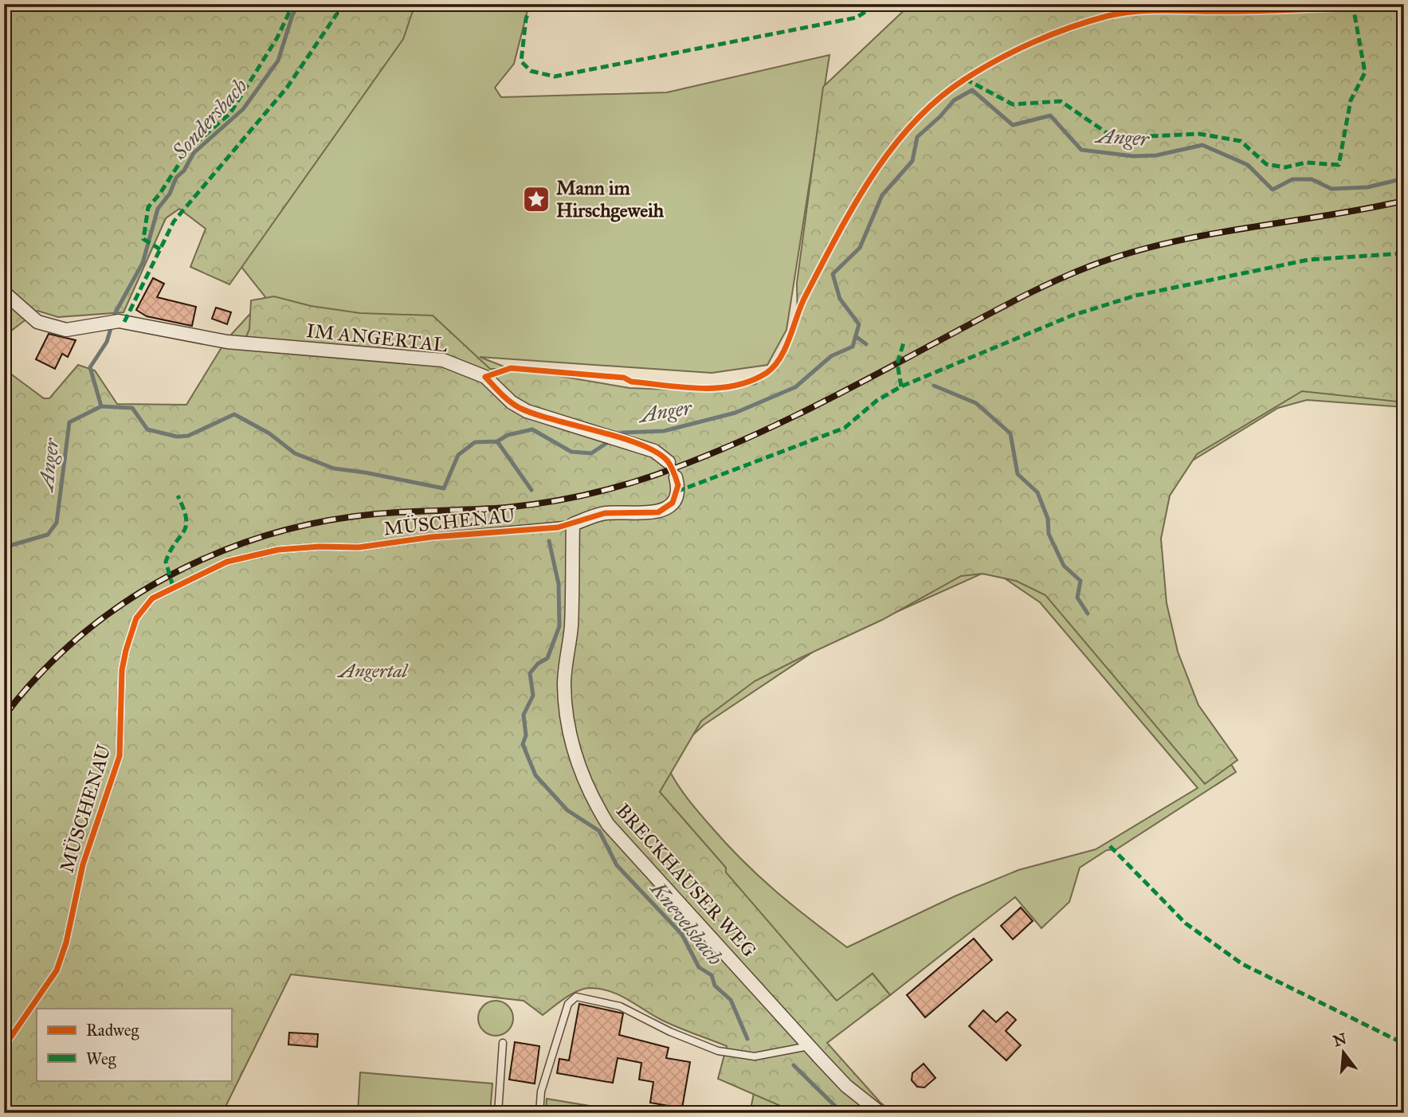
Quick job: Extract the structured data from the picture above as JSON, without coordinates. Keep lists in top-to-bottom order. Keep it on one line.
{"streets":{"street":["IM ANGERTAL","BRECKHAUSER WEG"],"lane":["MÜSCHENAU"]},"crossings":[["MÜSCHENAU","BRECKHAUSER WEG"]],"water":["Sondersbach","Anger","Knevelsbach"],"parks":["Angertal"],"places":{"place":["Mann im Hirschgeweih"]},"legend":["Radweg","Weg"],"north":"top"}
